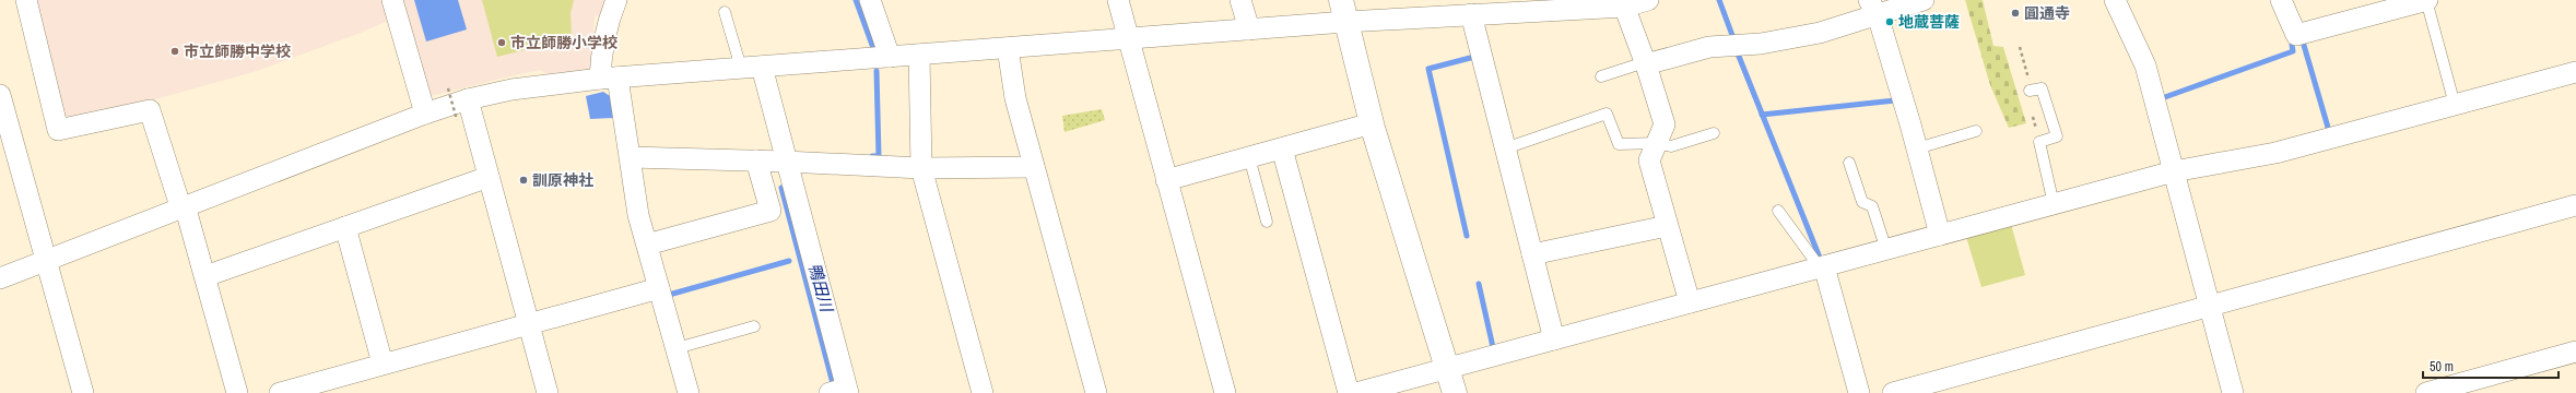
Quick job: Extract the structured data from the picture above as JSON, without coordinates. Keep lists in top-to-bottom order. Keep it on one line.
{"water":["鴨田川"],"places":["圓通寺","地蔵菩薩","市立師勝小学校","市立師勝中学校","訓原神社"],"scale_bar":"50 m"}
